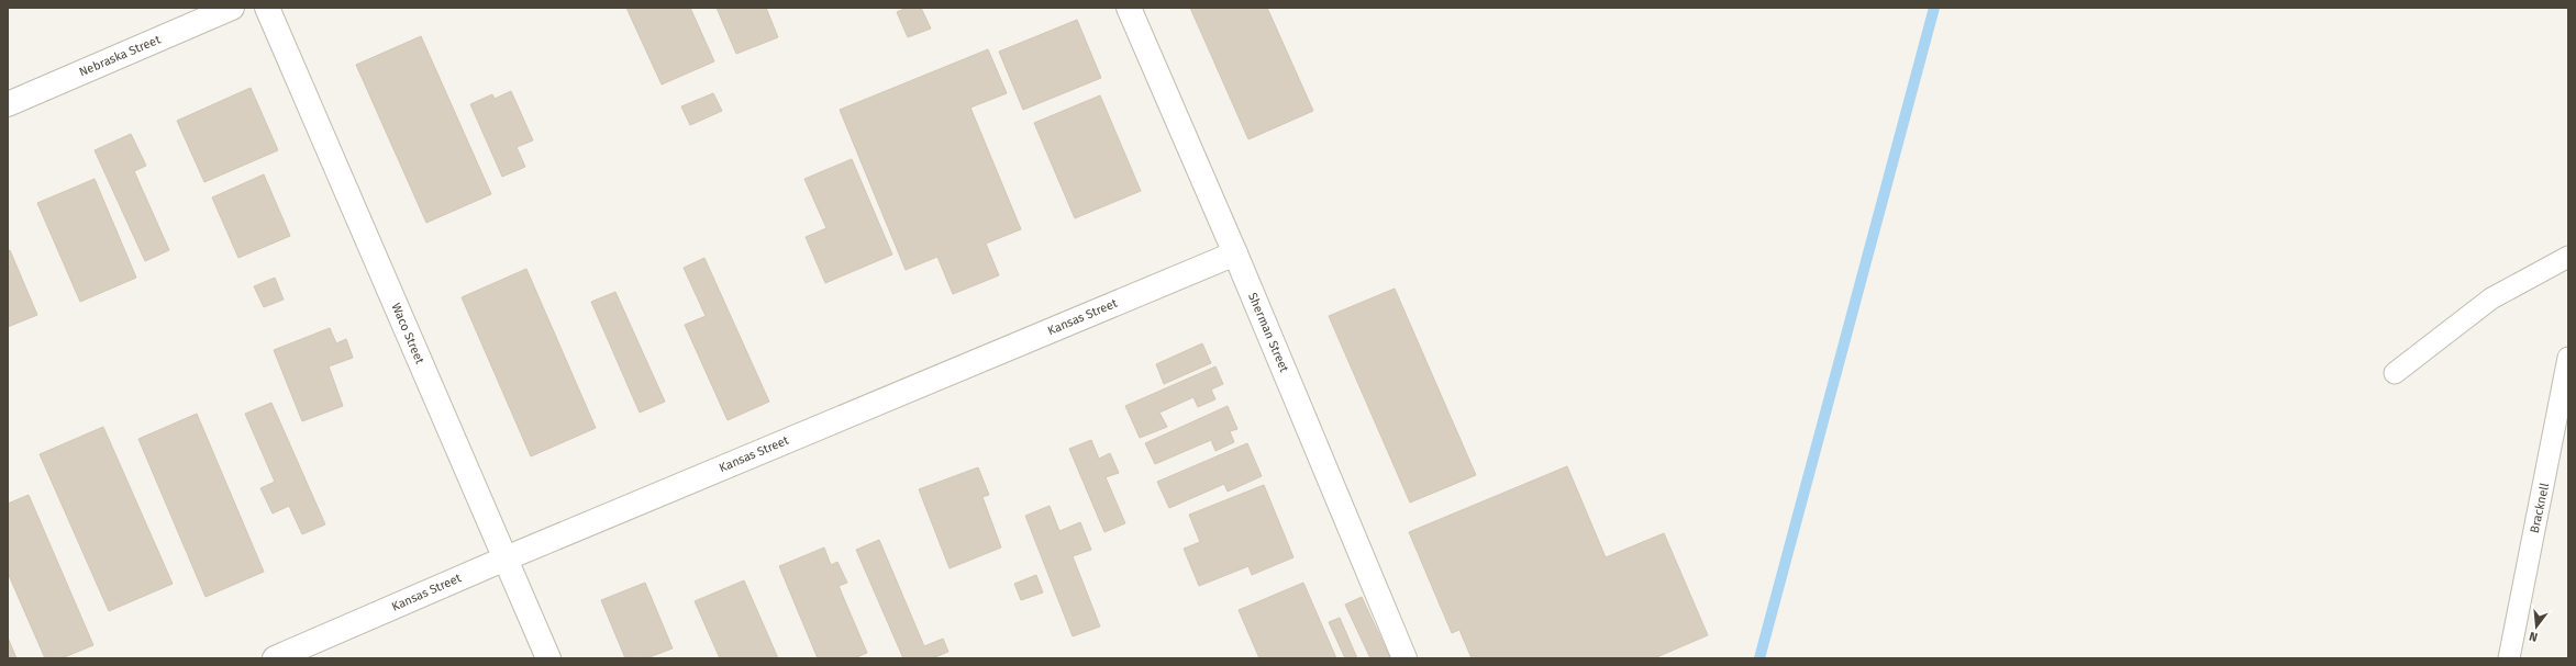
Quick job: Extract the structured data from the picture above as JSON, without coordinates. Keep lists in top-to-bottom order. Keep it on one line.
{"streets":{"street":["Nebraska Street","Kansas Street","Sherman Street","Waco Street"],"lane":["Bracknell"]},"crossings":[["Kansas Street","Sherman Street"],["Kansas Street","Waco Street"]],"north":"bottom"}
